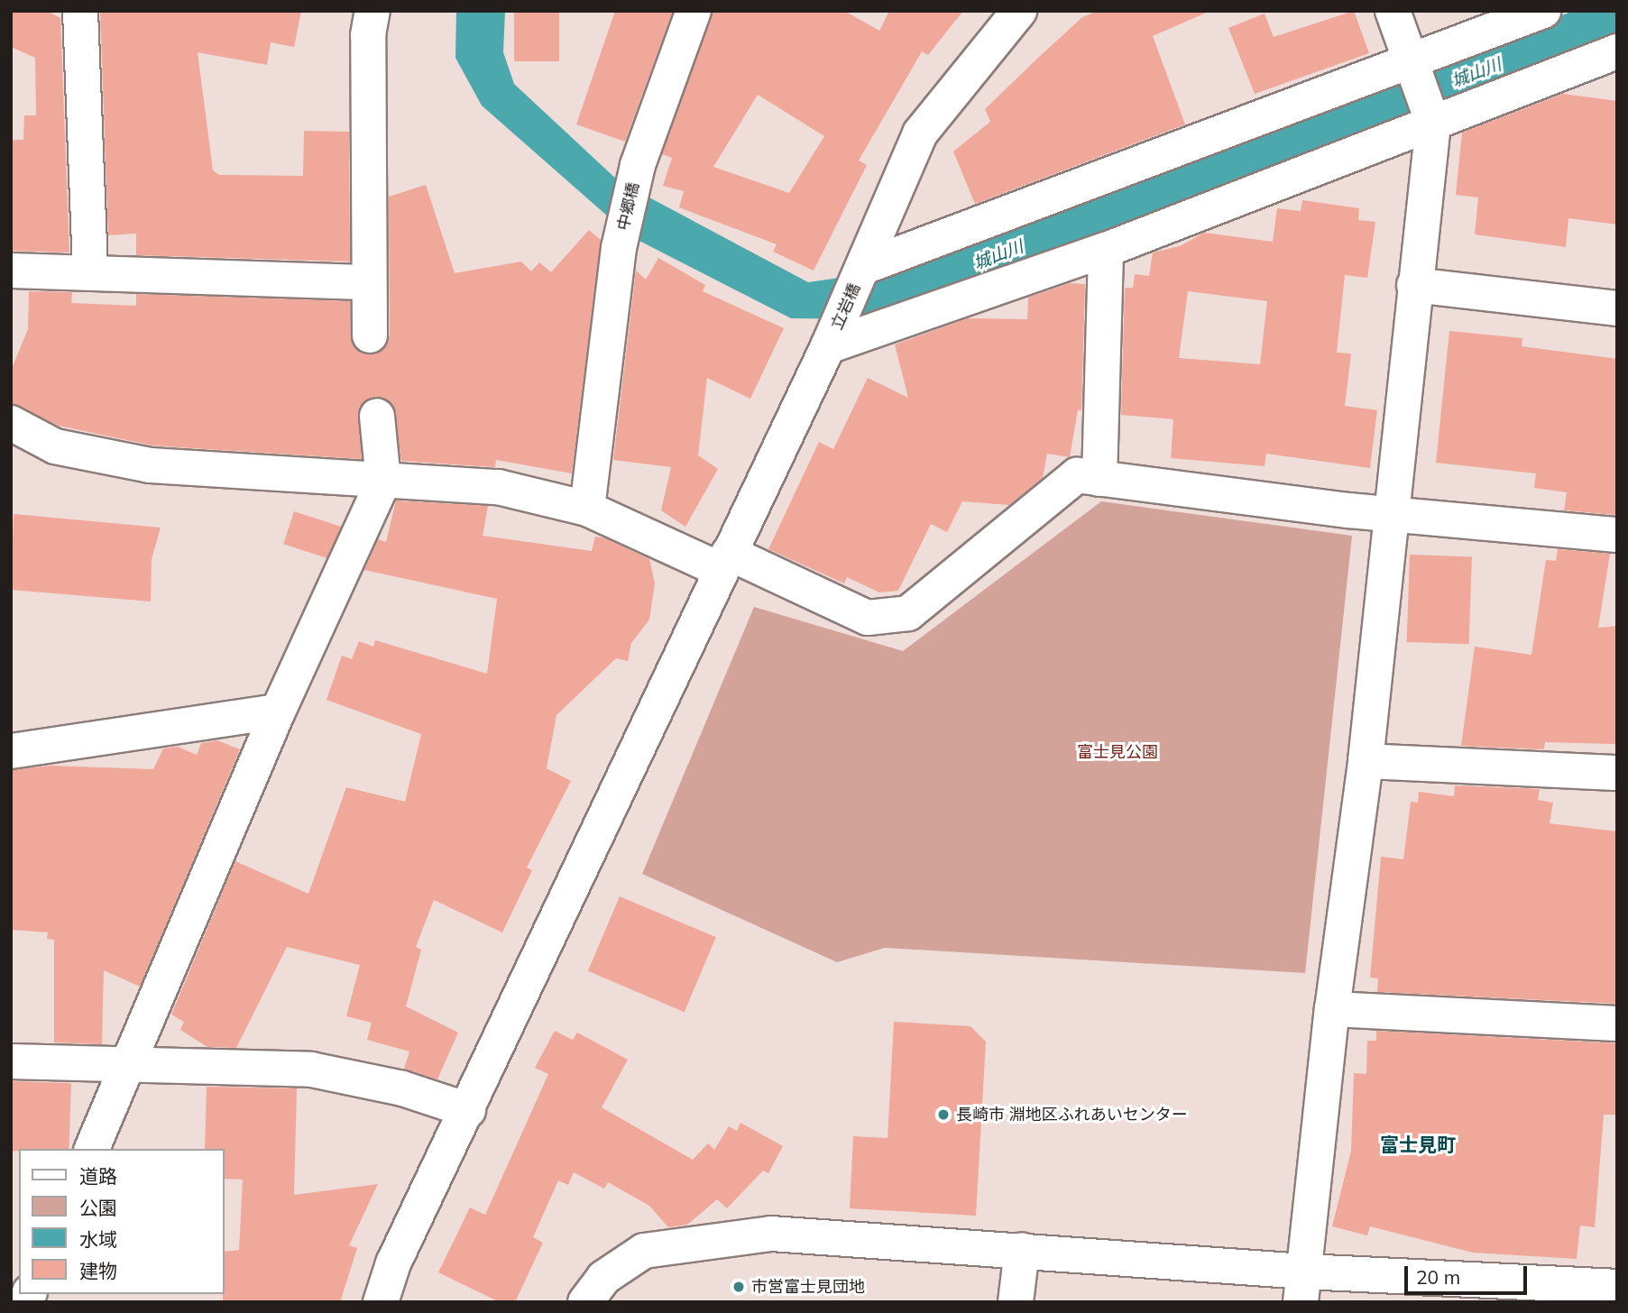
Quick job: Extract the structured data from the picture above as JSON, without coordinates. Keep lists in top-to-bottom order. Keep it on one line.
{"streets":{"street":["中郷橋","立岩橋"]},"districts":["富士見町"],"water":["城山川"],"parks":["富士見公園"],"places":["長崎市 淵地区ふれあいセンター","市営富士見団地"],"legend":["道路","公園","水域","建物"],"scale_bar":"20 m"}
